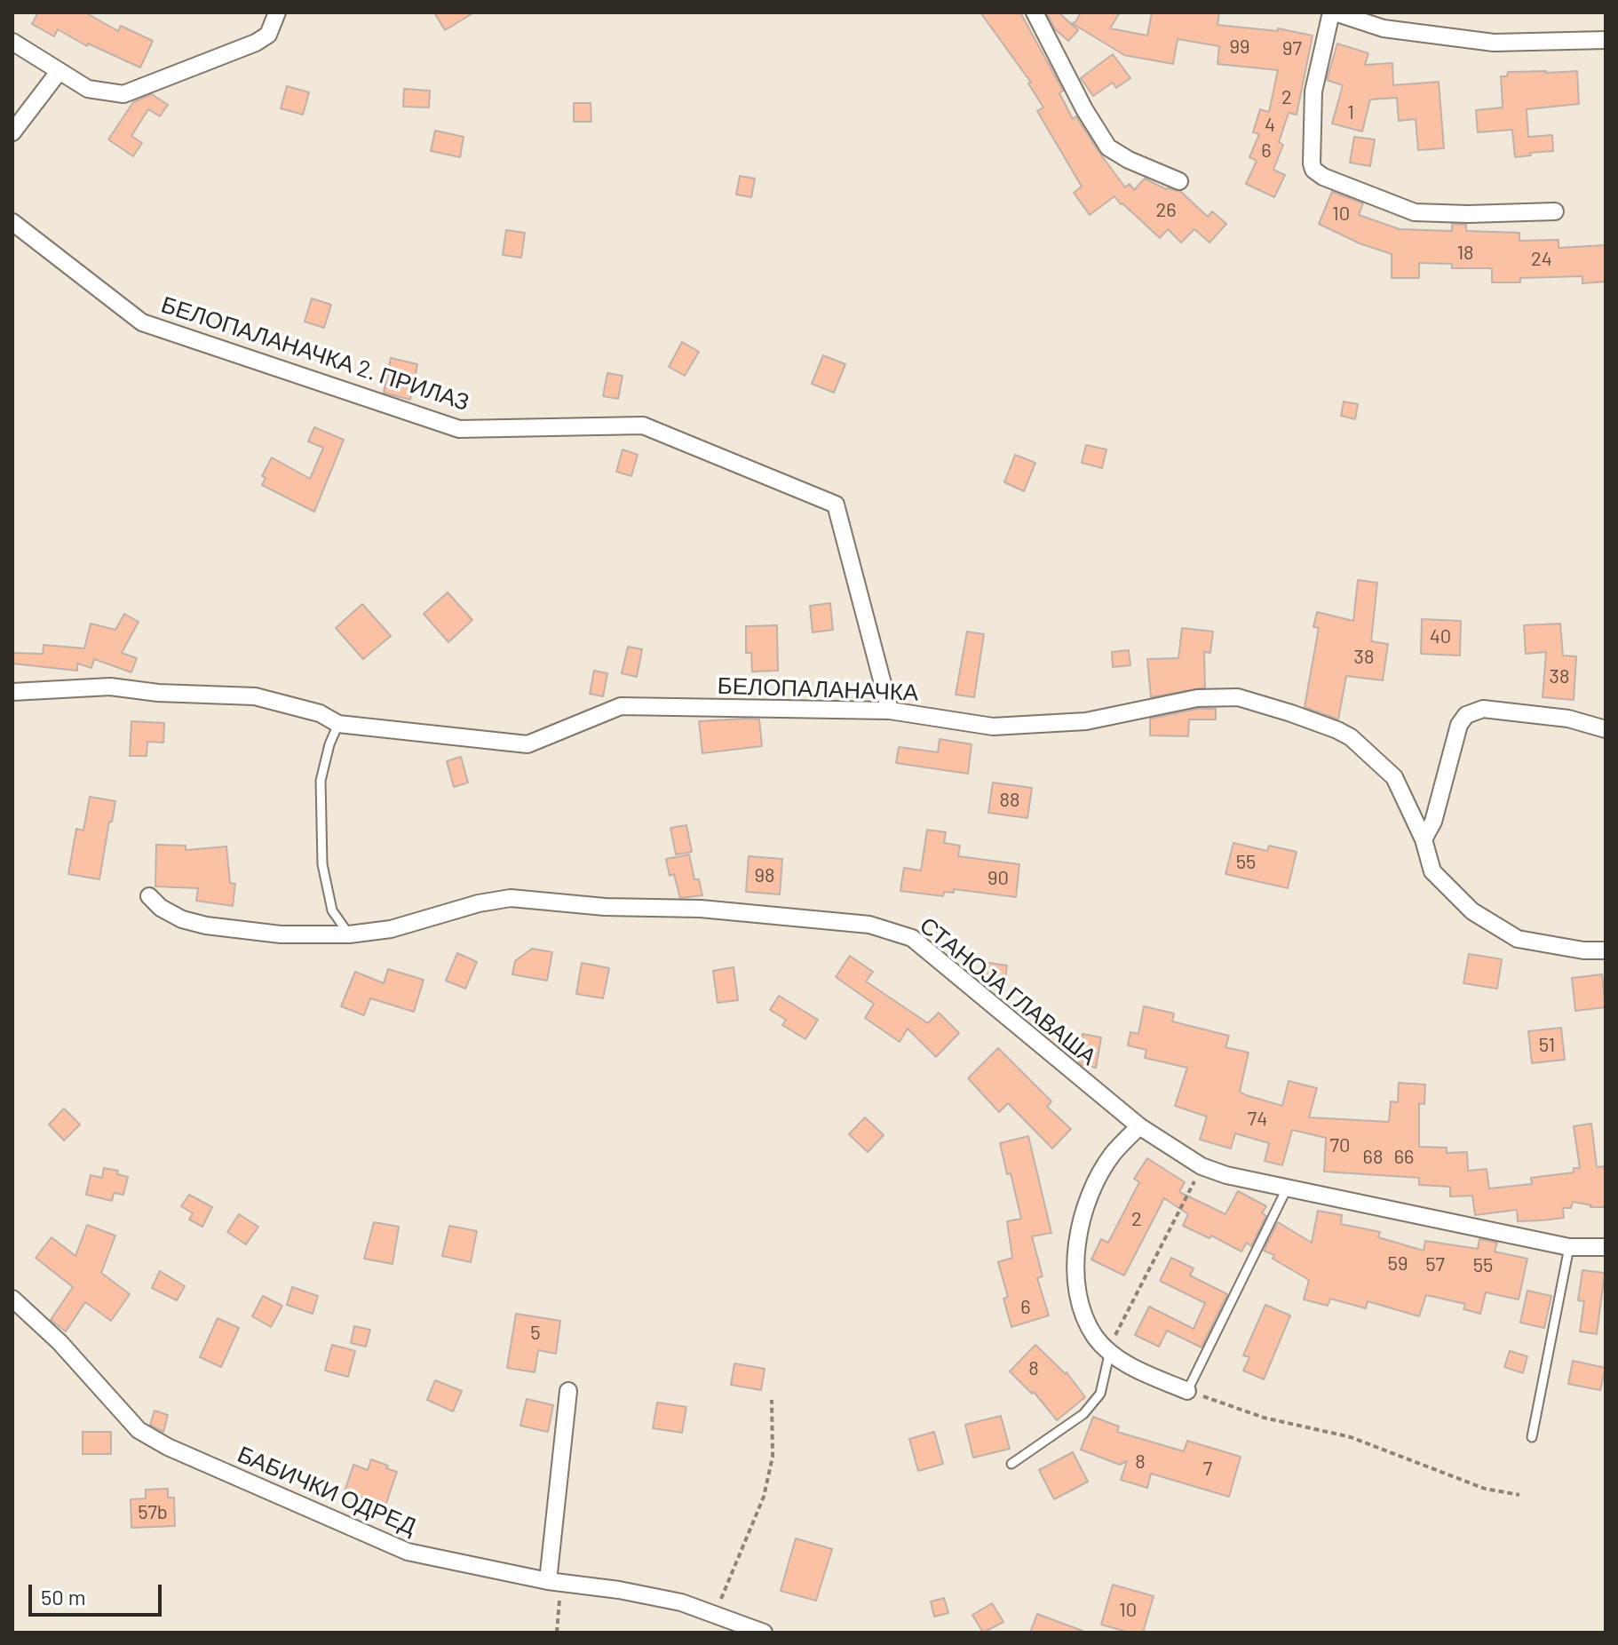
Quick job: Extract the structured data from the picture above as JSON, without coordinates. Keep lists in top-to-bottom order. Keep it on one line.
{"streets":{"street":["БЕЛОПАЛАНАЧКА 2. ПРИЛАЗ","БЕЛОПАЛАНАЧКА","СТАНОЈА ГЛАВАША","БАБИЧКИ ОДРЕД"]},"crossings":[["БЕЛОПАЛАНАЧКА 2. ПРИЛАЗ","БЕЛОПАЛАНАЧКА"]],"house_numbers":["99","97","2","1","4","6","26","10","18","24","40","38","38","88","55","98","90","51","74","70","68","66","2","59","57","55","6","5","8","8","7","57b","10"],"scale_bar":"50 m"}
